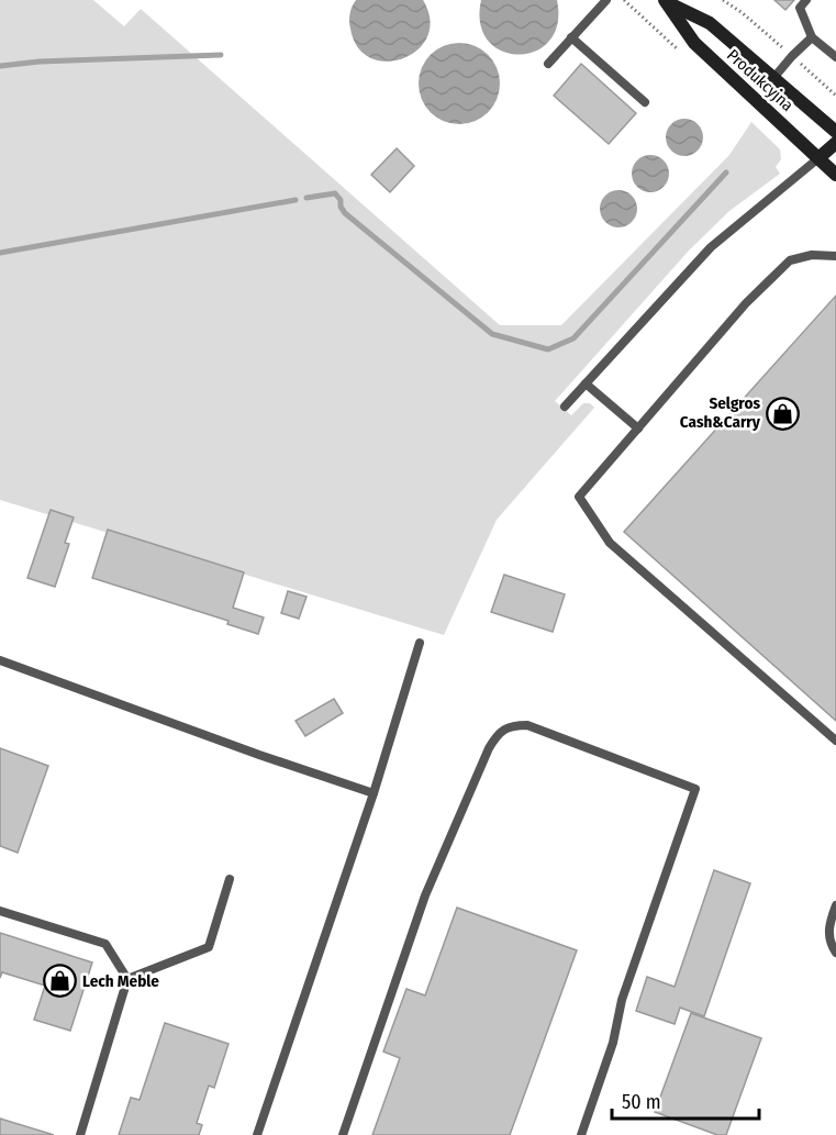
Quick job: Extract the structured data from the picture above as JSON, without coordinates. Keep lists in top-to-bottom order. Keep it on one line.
{"streets":{"street":["Produkcyjna"]},"places":{"shop":["Selgros Cash&Carry","Lech Meble"]},"scale_bar":"50 m"}
